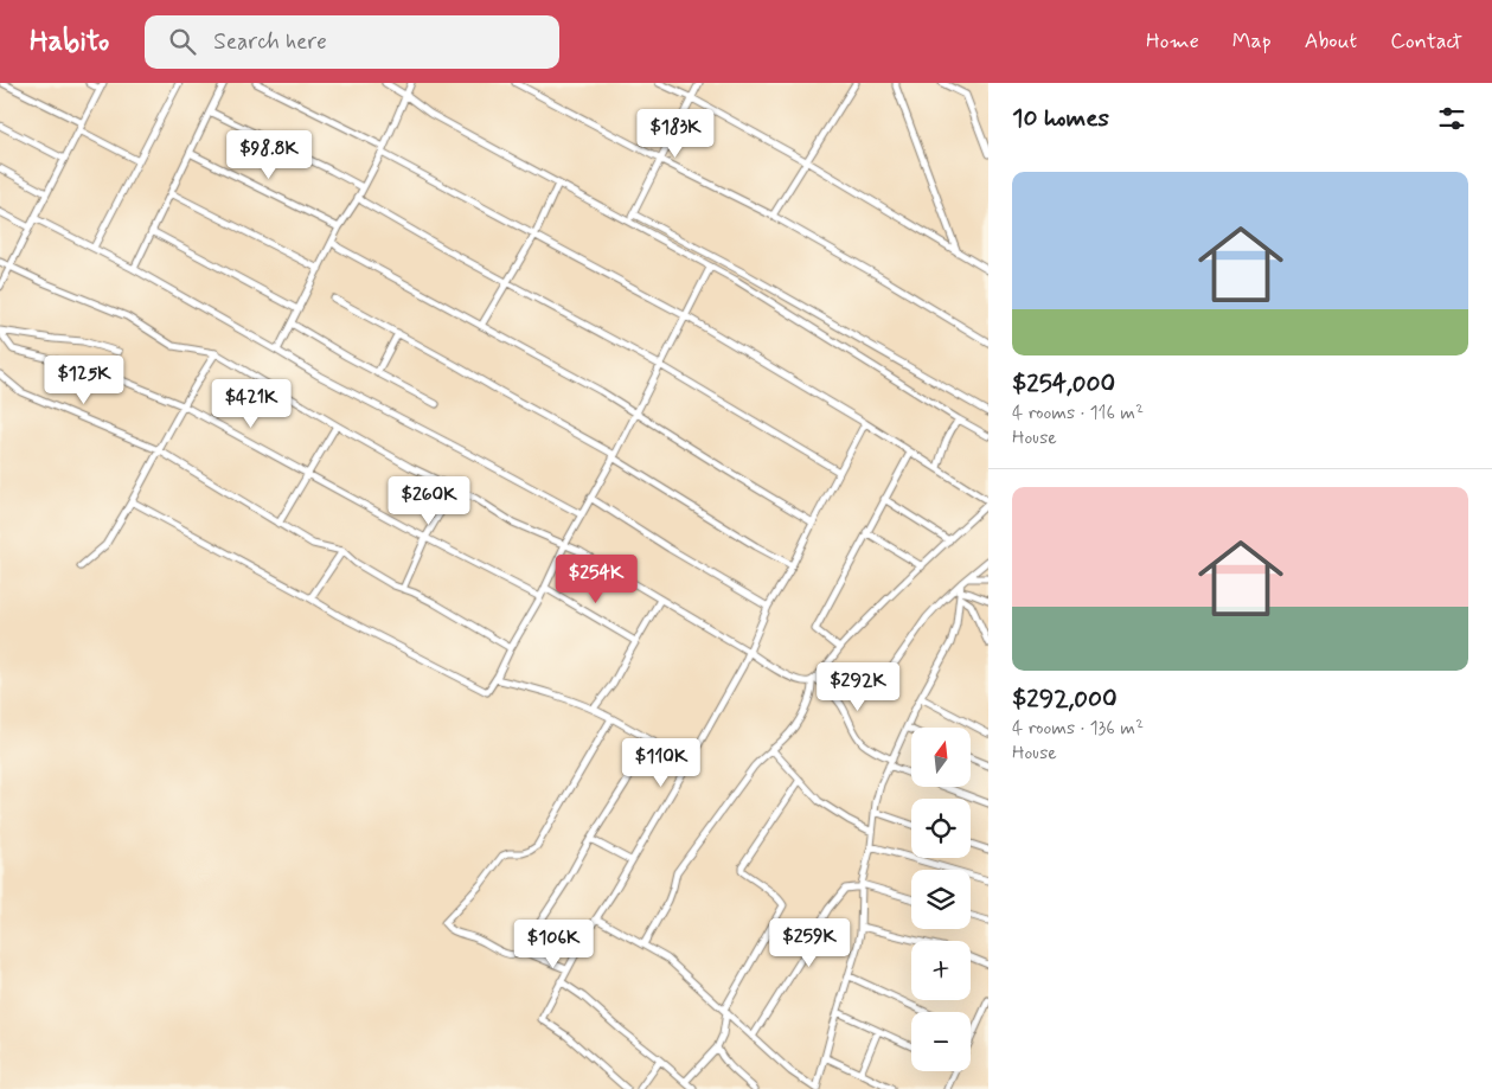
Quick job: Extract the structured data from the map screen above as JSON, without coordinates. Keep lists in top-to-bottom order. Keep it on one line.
{"north":"top","page":{"header":"Habito","search":"Search here","nav":["Home","Map","About","Contact"],"heading":"10 homes","price":["$183K","$98.8K","$125K","$421K","$260K","$254K","$292K","$110K","$259K","$106K"],"list":[{"name":"$254,000","note":"4 rooms · 116 m² · House"},{"name":"$292,000","note":"4 rooms · 136 m² · House"}],"map_buttons":["+","−"]}}
